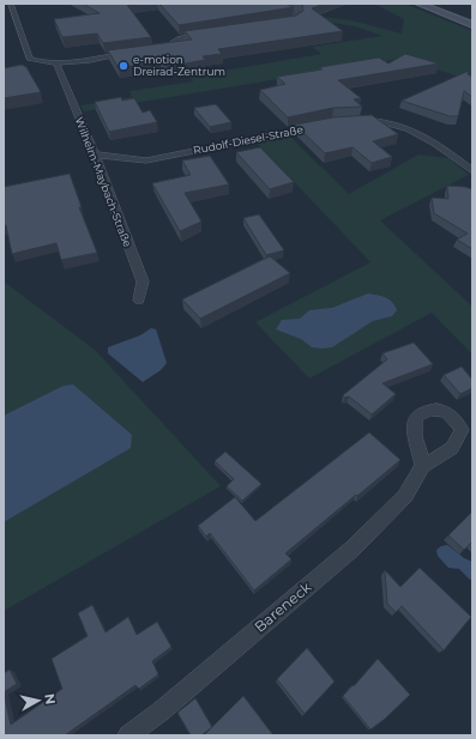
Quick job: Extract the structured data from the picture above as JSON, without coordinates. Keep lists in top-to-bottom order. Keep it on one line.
{"streets":{"street":["Rudolf-Diesel-Straße","Wilhelm-Maybach-Straße","Bareneck"]},"crossings":[["Rudolf-Diesel-Straße","Wilhelm-Maybach-Straße"]],"places":["e-motion Dreirad-Zentrum"],"north":"right"}
